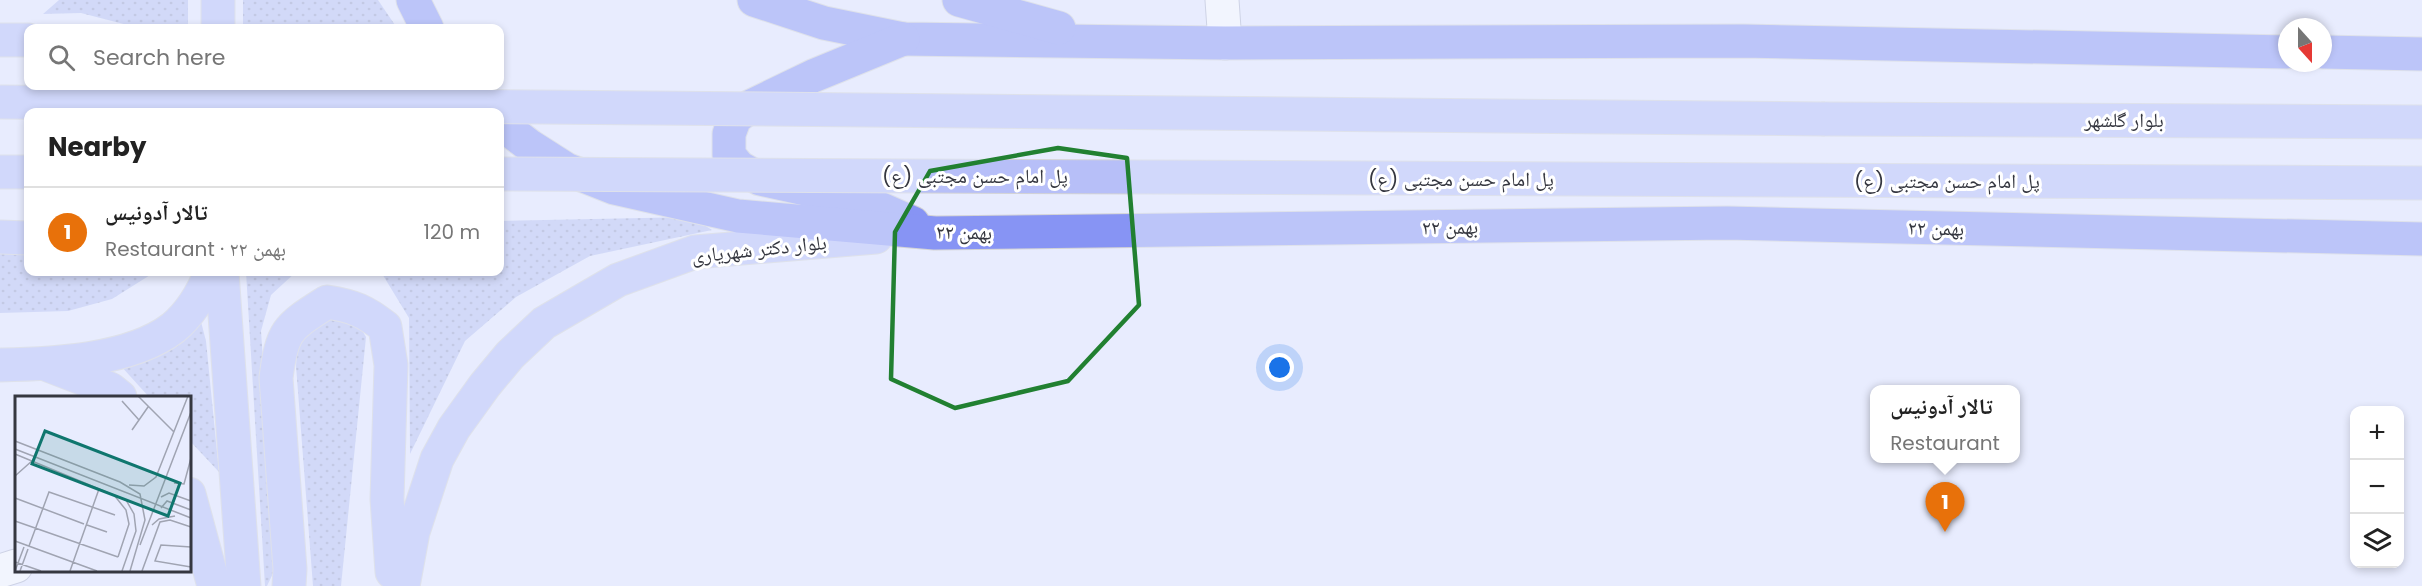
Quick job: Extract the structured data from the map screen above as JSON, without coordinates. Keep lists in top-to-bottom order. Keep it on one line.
{"streets":{"highway":["۲۲ بهمن"],"main road":["بلوار گلشهر","پل امام حسن مجتبی (ع)","بلوار دکتر شهریاری"]},"crossings":[["۲۲ بهمن","بلوار دکتر شهریاری"]],"north":"bottom","page":{"search":"Search here","heading":"Nearby","list":[{"mark":"1","name":"تالار آدونیس","note":"Restaurant · ۲۲ بهمن","value":"120 m"}],"popup":["تالار آدونیس","Restaurant"],"map_buttons":["+","−"],"pins":"1"}}
